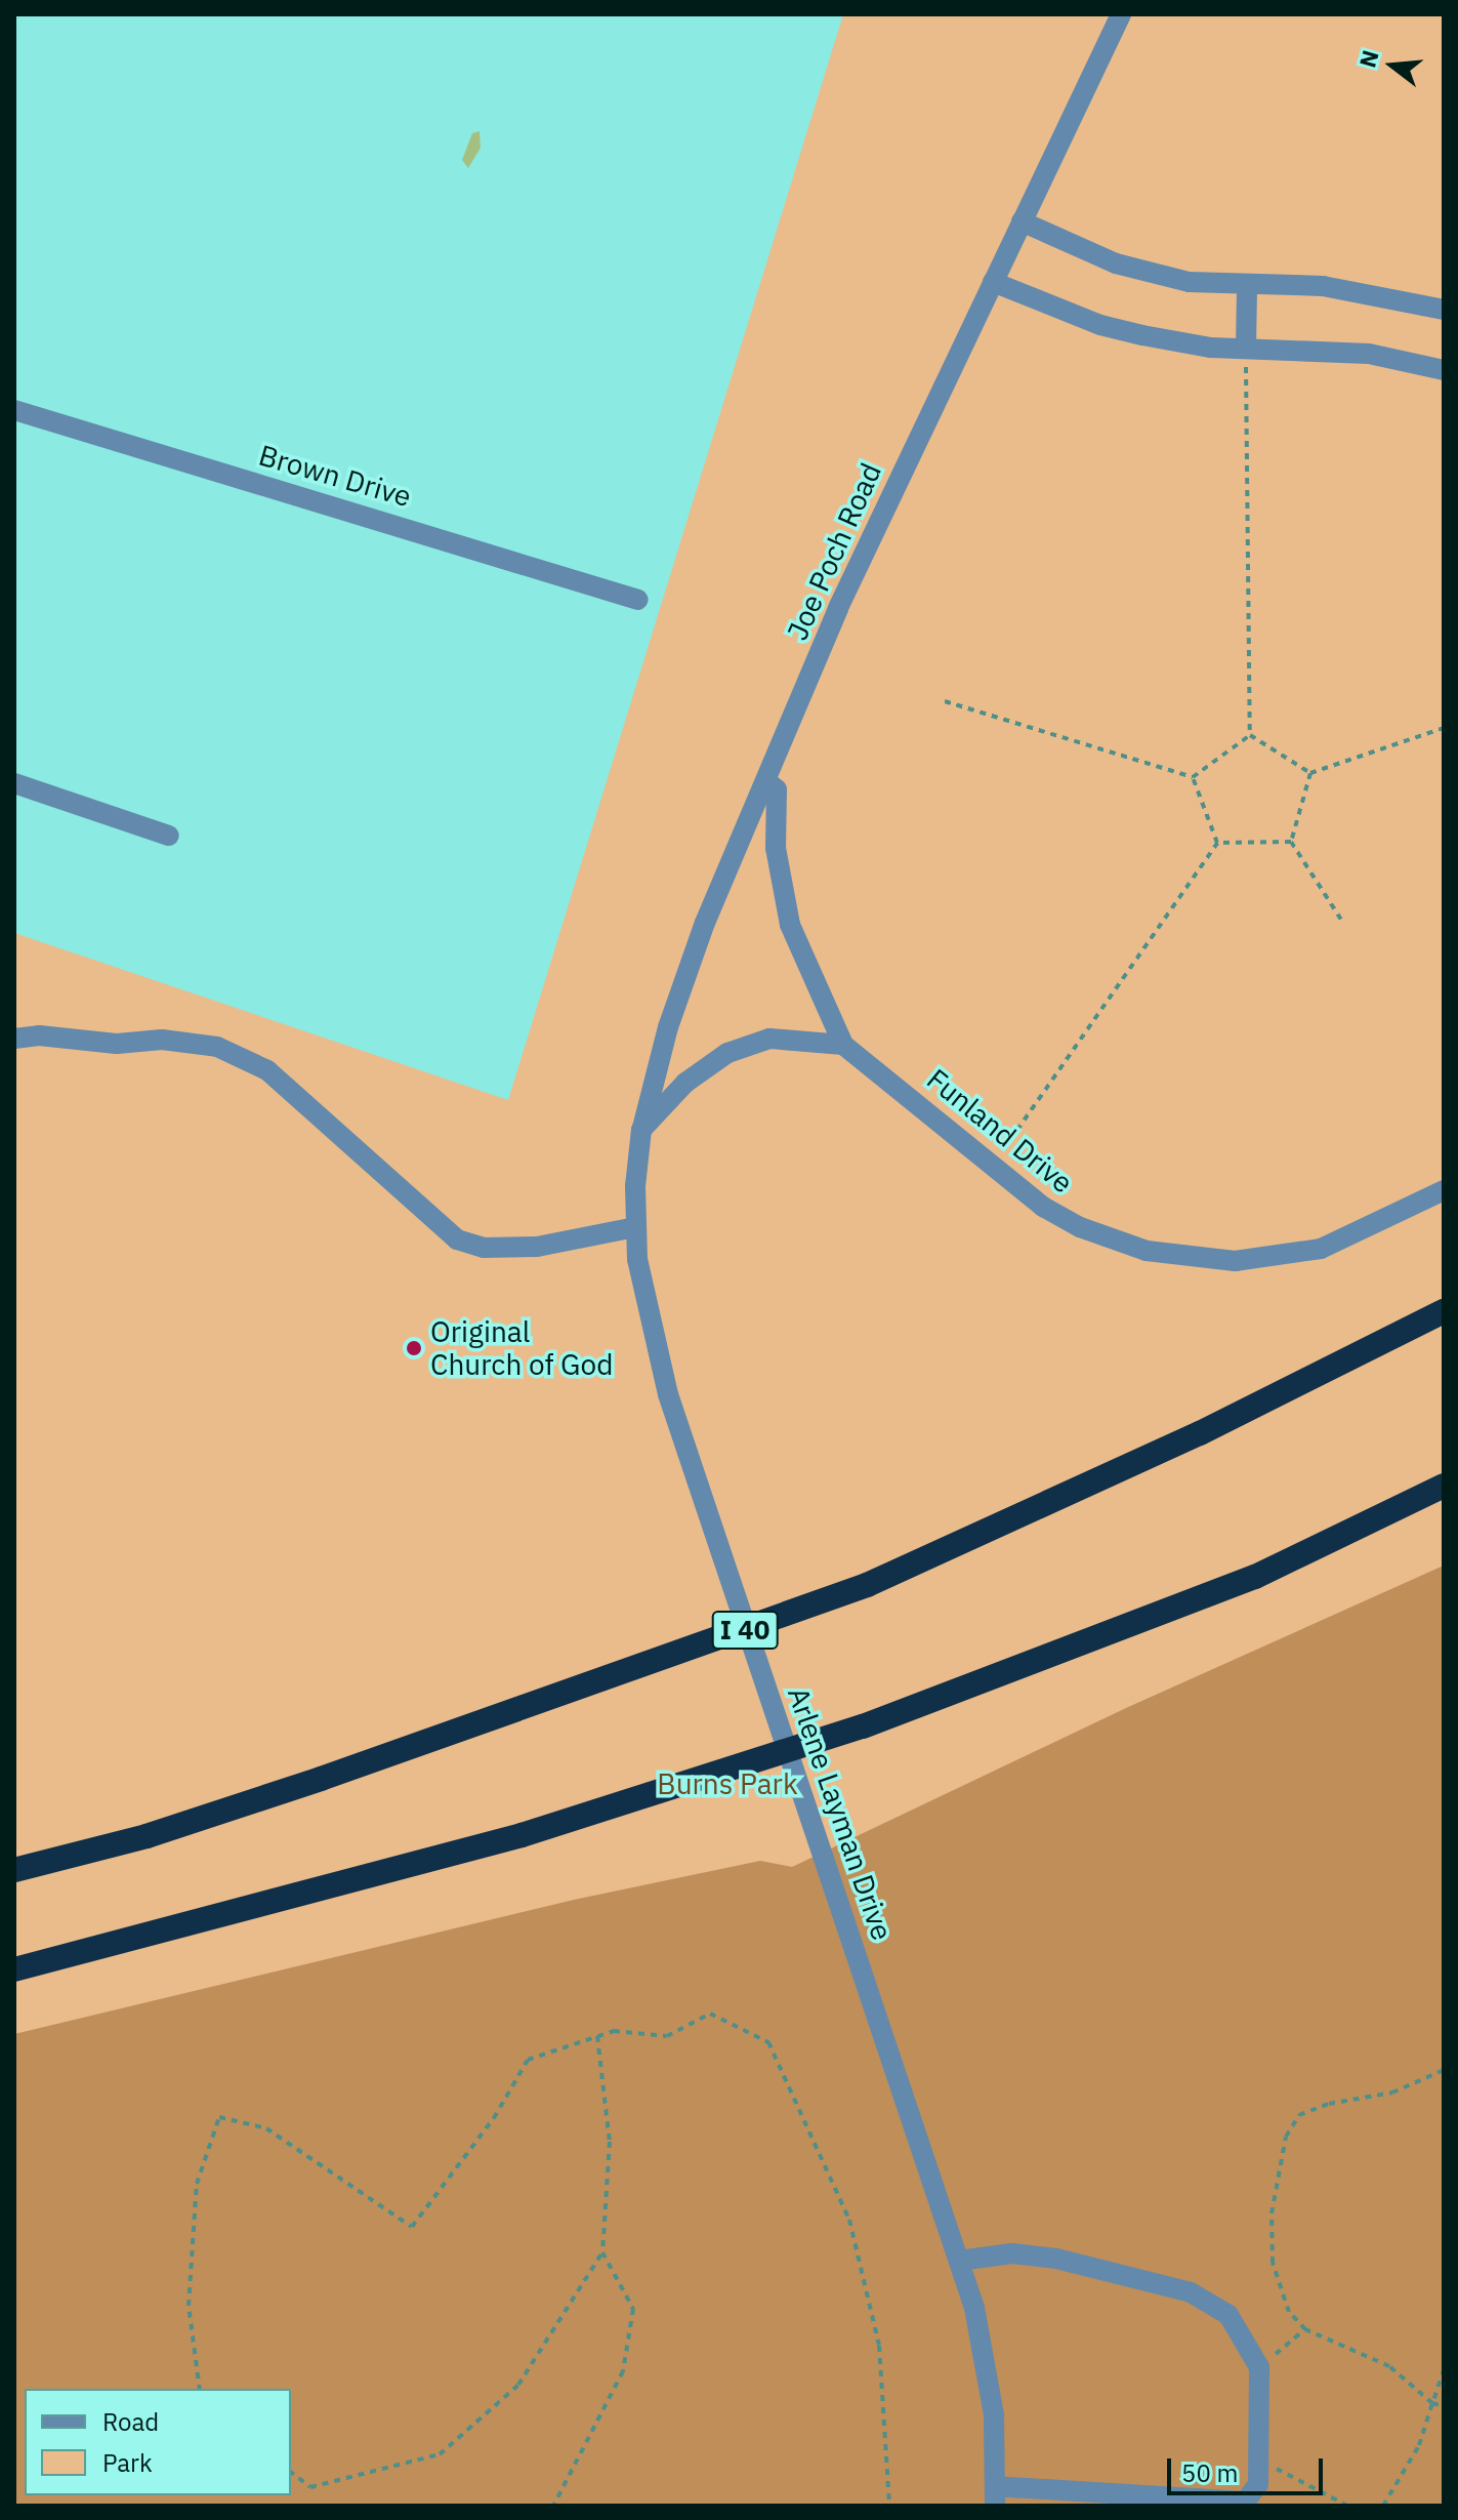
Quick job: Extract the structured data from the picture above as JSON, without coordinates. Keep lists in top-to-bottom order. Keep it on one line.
{"streets":{"highway":["I 40"],"street":["Brown Drive","Joe Poch Road","Funland Drive","Arlene Layman Drive"]},"crossings":[["Joe Poch Road","Funland Drive"],["Joe Poch Road","Arlene Layman Drive"]],"parks":["Burns Park"],"places":["Original Church of God"],"legend":["Road","Park"],"scale_bar":"50 m","north":"left"}
